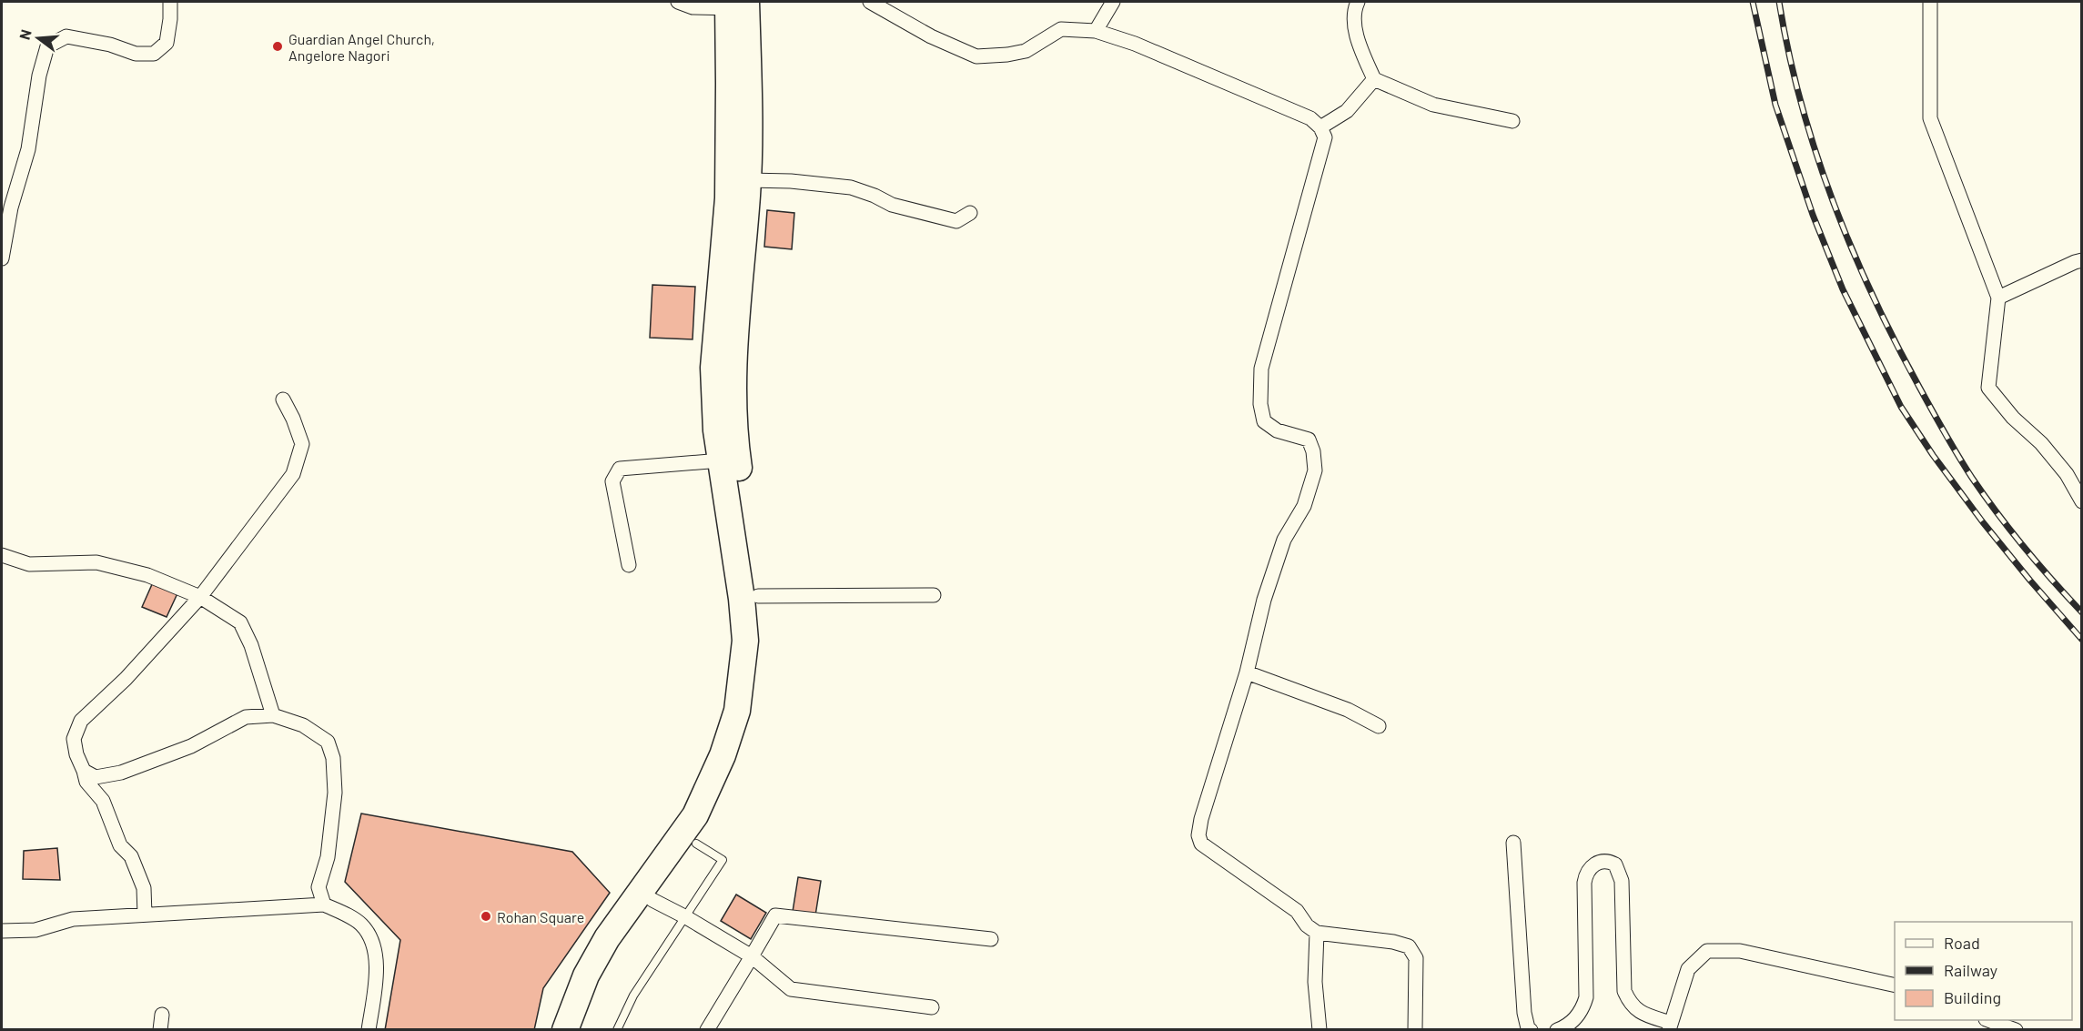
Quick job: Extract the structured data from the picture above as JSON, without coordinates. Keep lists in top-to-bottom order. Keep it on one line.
{"places":["Guardian Angel Church, Angelore Nagori","Rohan Square"],"legend":["Road","Railway","Building"],"north":"left"}
